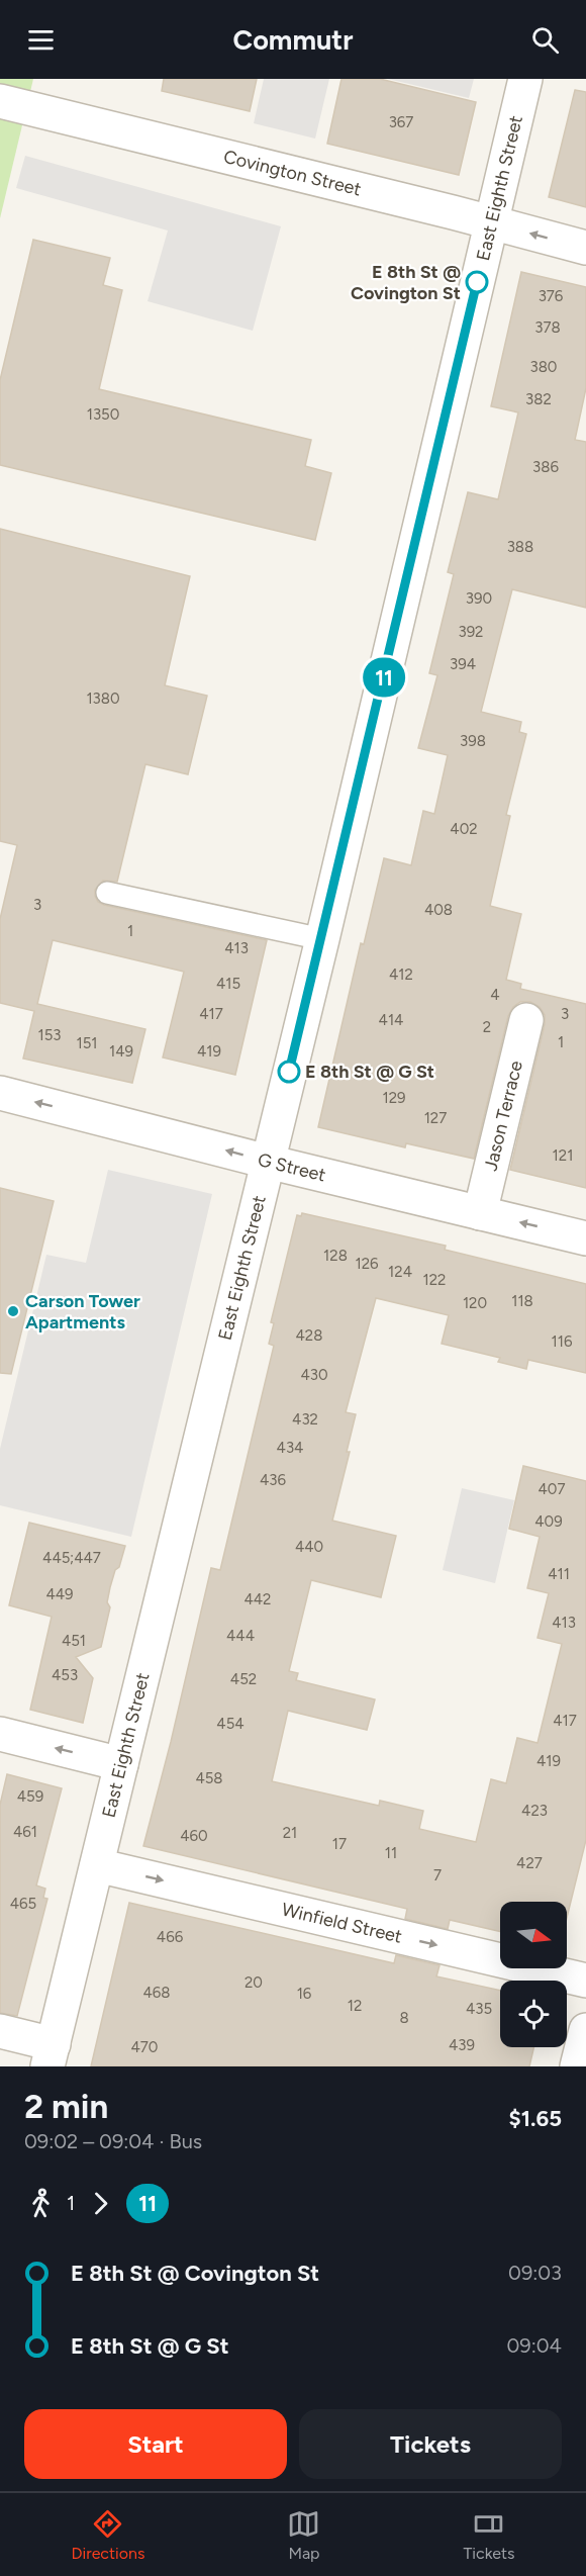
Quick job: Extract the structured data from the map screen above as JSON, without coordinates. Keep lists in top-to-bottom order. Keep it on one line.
{"streets":{"street":["Covington Street","East Eighth Street","Jason Terrace","G Street","Winfield Street"]},"crossings":[["Covington Street","East Eighth Street"],["East Eighth Street","G Street"],["East Eighth Street","Winfield Street"],["Jason Terrace","G Street"]],"one_way":["G Street","Winfield Street"],"places":["E 8th St @ Covington St","E 8th St @ G St","Carson Tower Apartments"],"lines":["bus line 11"],"house_numbers":["367","376","378","380","382","1350","386","388","390","392","394","1380","398","402","3","408","1","413","412","415","4","417","3","414","2","153","1","151","149","419","129","127","121","128","126","124","122","118","120","428","116","430","432","434","436","407","409","440","445;447","411","449","442","413","444","451","453","452","417","454","419","458","459","423","461","21","460","17","11","427","7","465","466","20","468","16","12","435","8","439","470"],"north":"right","page":{"header":"Commutr","on_map":"11","heading":["2 min","09:02 – 09:04 · Bus","$1.65"],"legs":["1","11"],"list":[{"name":"E 8th St @ Covington St","value":"09:03"},{"name":"E 8th St @ G St","value":"09:04"}],"buttons":["Start","Tickets"],"tabs":["Directions","Map","Tickets"]}}
